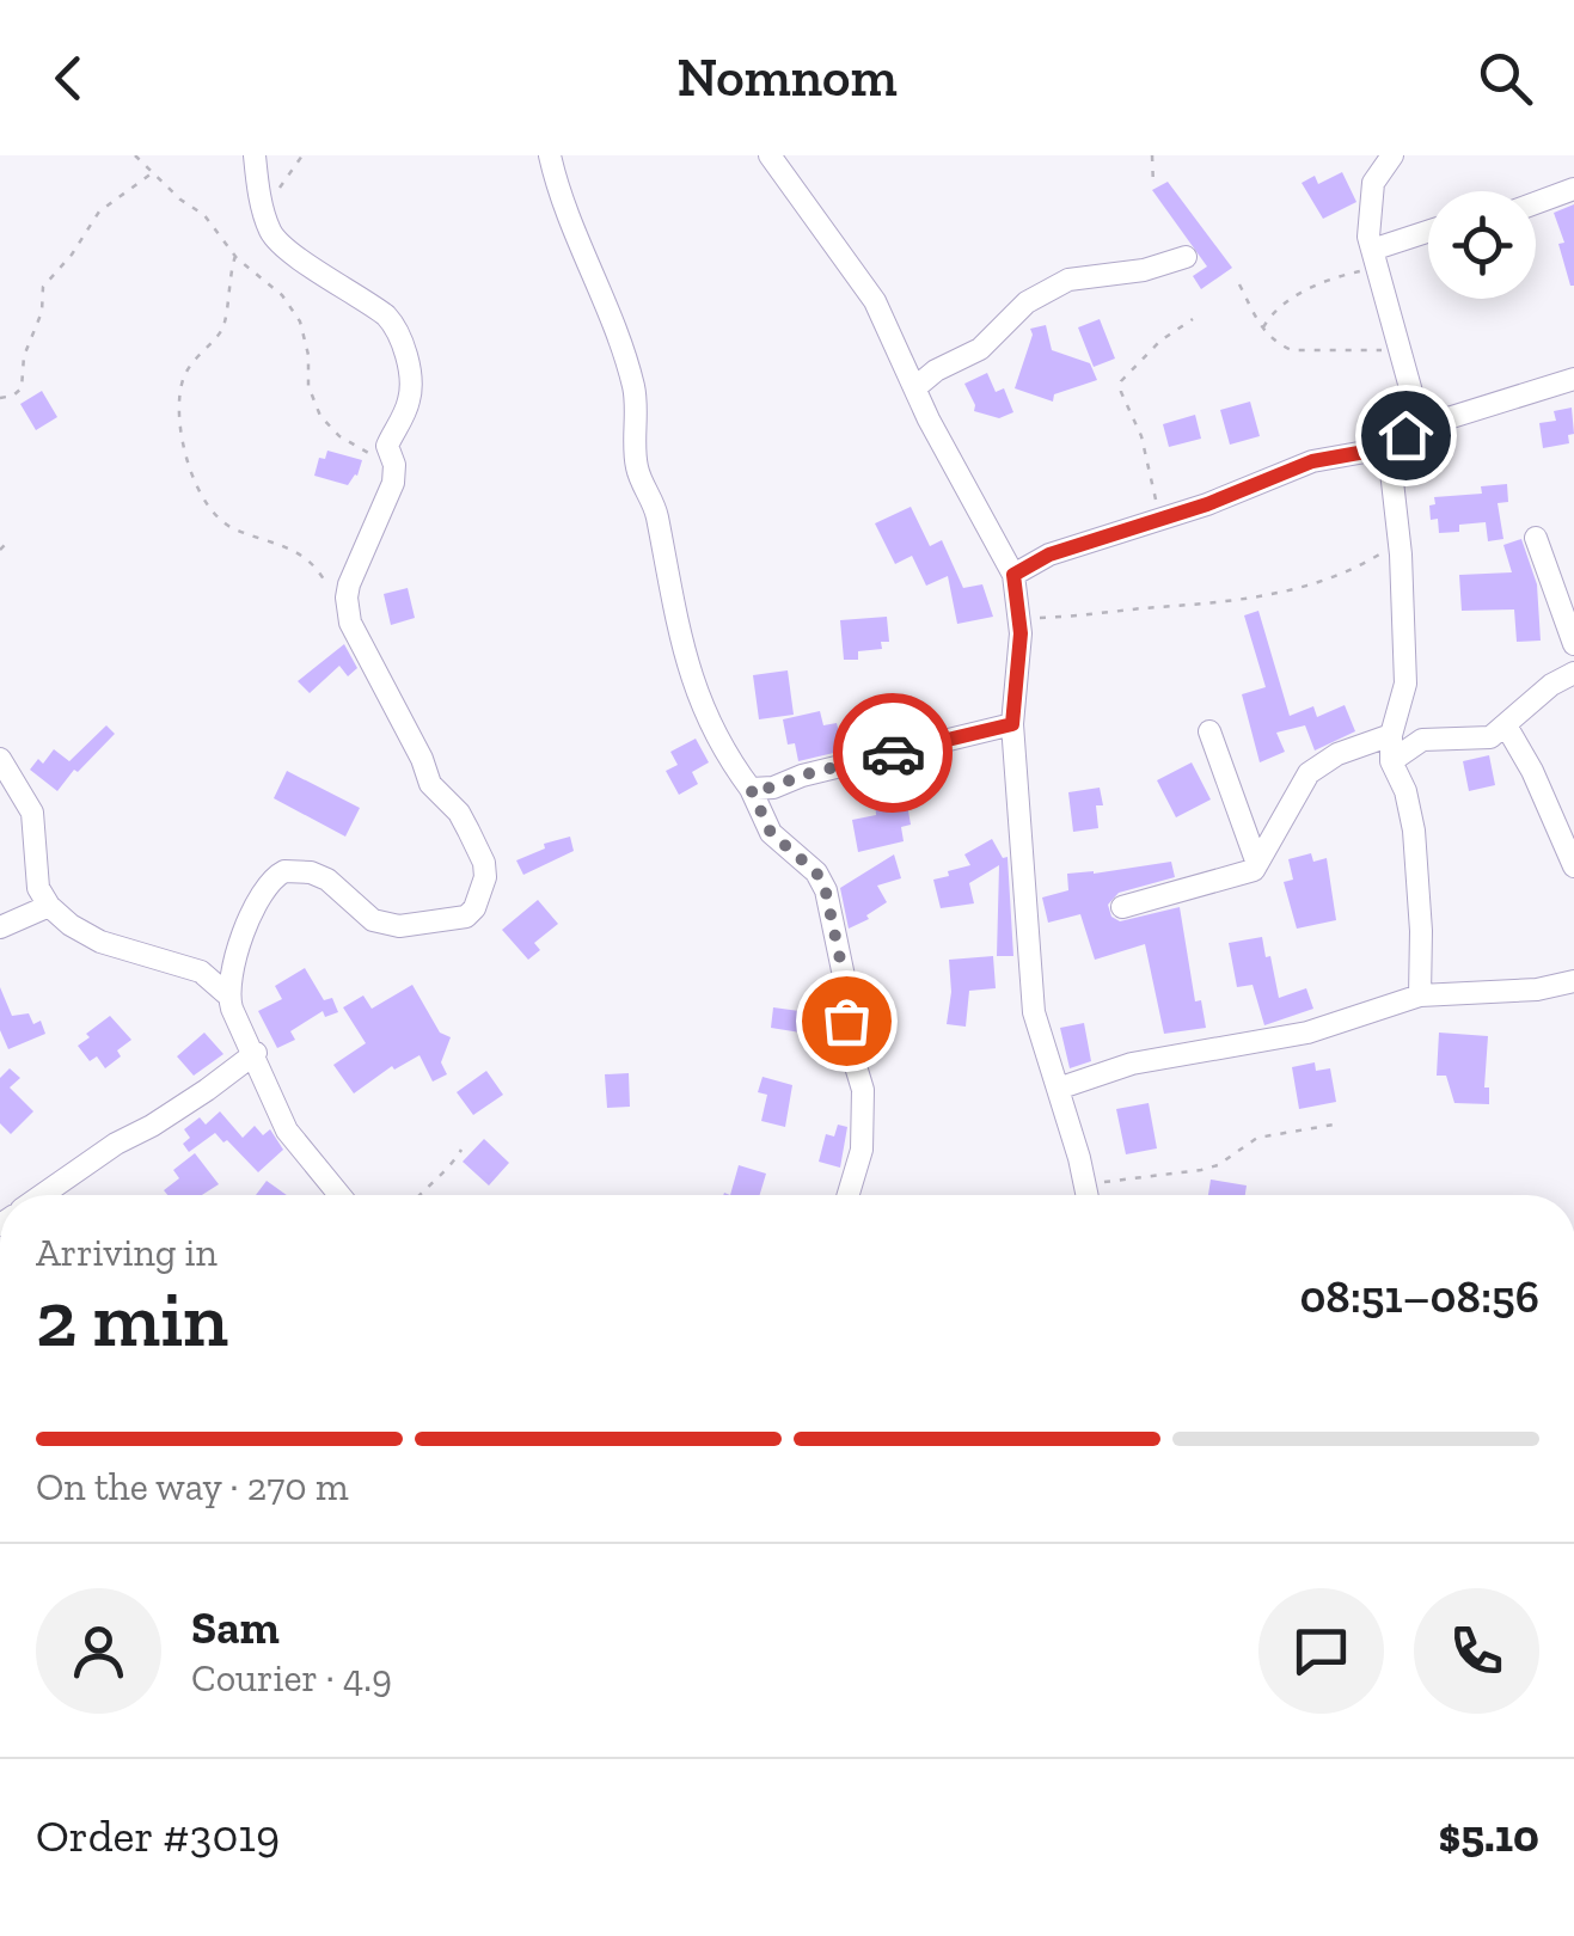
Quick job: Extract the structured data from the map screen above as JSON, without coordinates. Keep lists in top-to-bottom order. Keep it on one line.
{"page":{"header":"Nomnom","heading":["2 min","Arriving in","08:51–08:56"],"panel":["Sam","Courier · 4.9","Order #3019","$5.10"],"bar":"On the way · 270 m"}}
